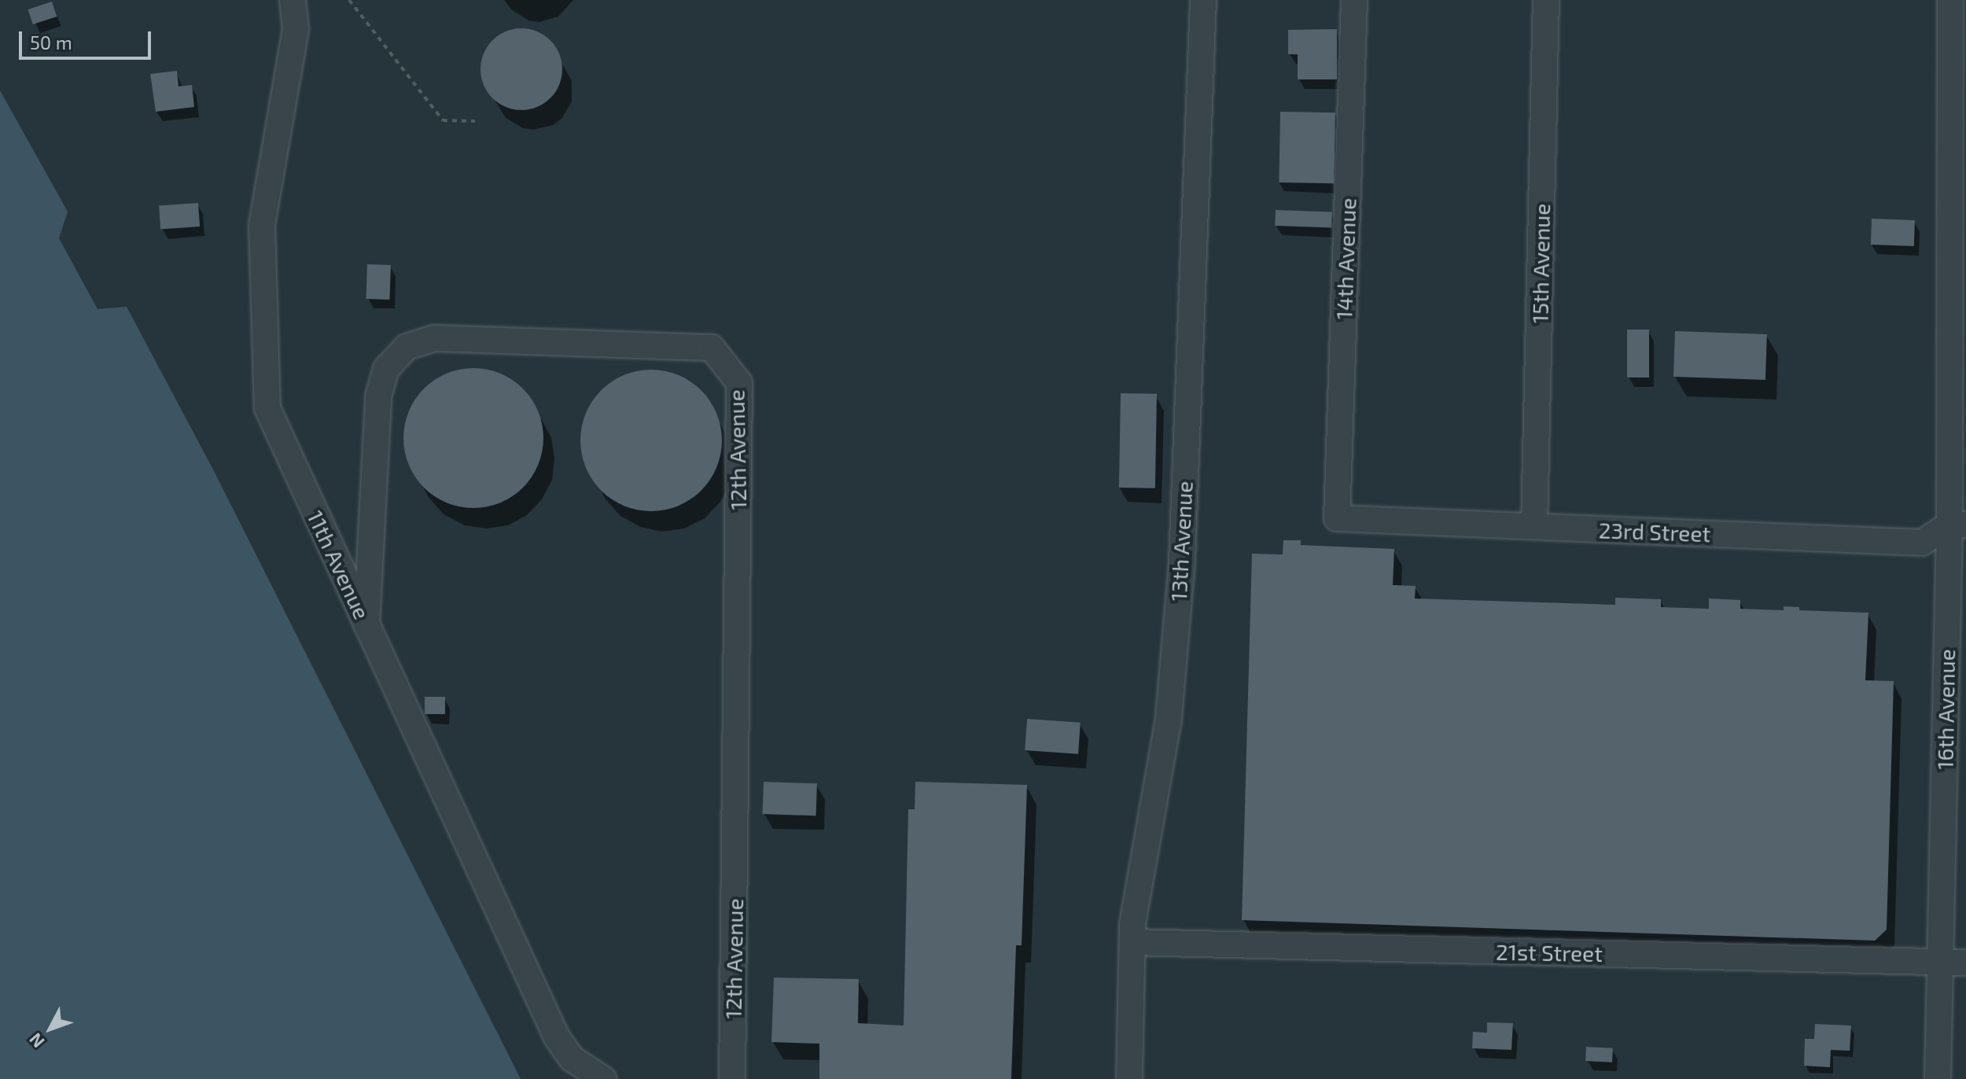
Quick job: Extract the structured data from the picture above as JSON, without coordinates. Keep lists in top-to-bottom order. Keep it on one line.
{"streets":{"lane":["14th Avenue","15th Avenue","12th Avenue","23rd Street","13th Avenue","11th Avenue","16th Avenue","21st Street"]},"crossings":[["14th Avenue","23rd Street"],["15th Avenue","23rd Street"],["12th Avenue","11th Avenue"],["23rd Street","16th Avenue"],["13th Avenue","21st Street"],["16th Avenue","21st Street"]],"scale_bar":"50 m","north":"bottom left"}
